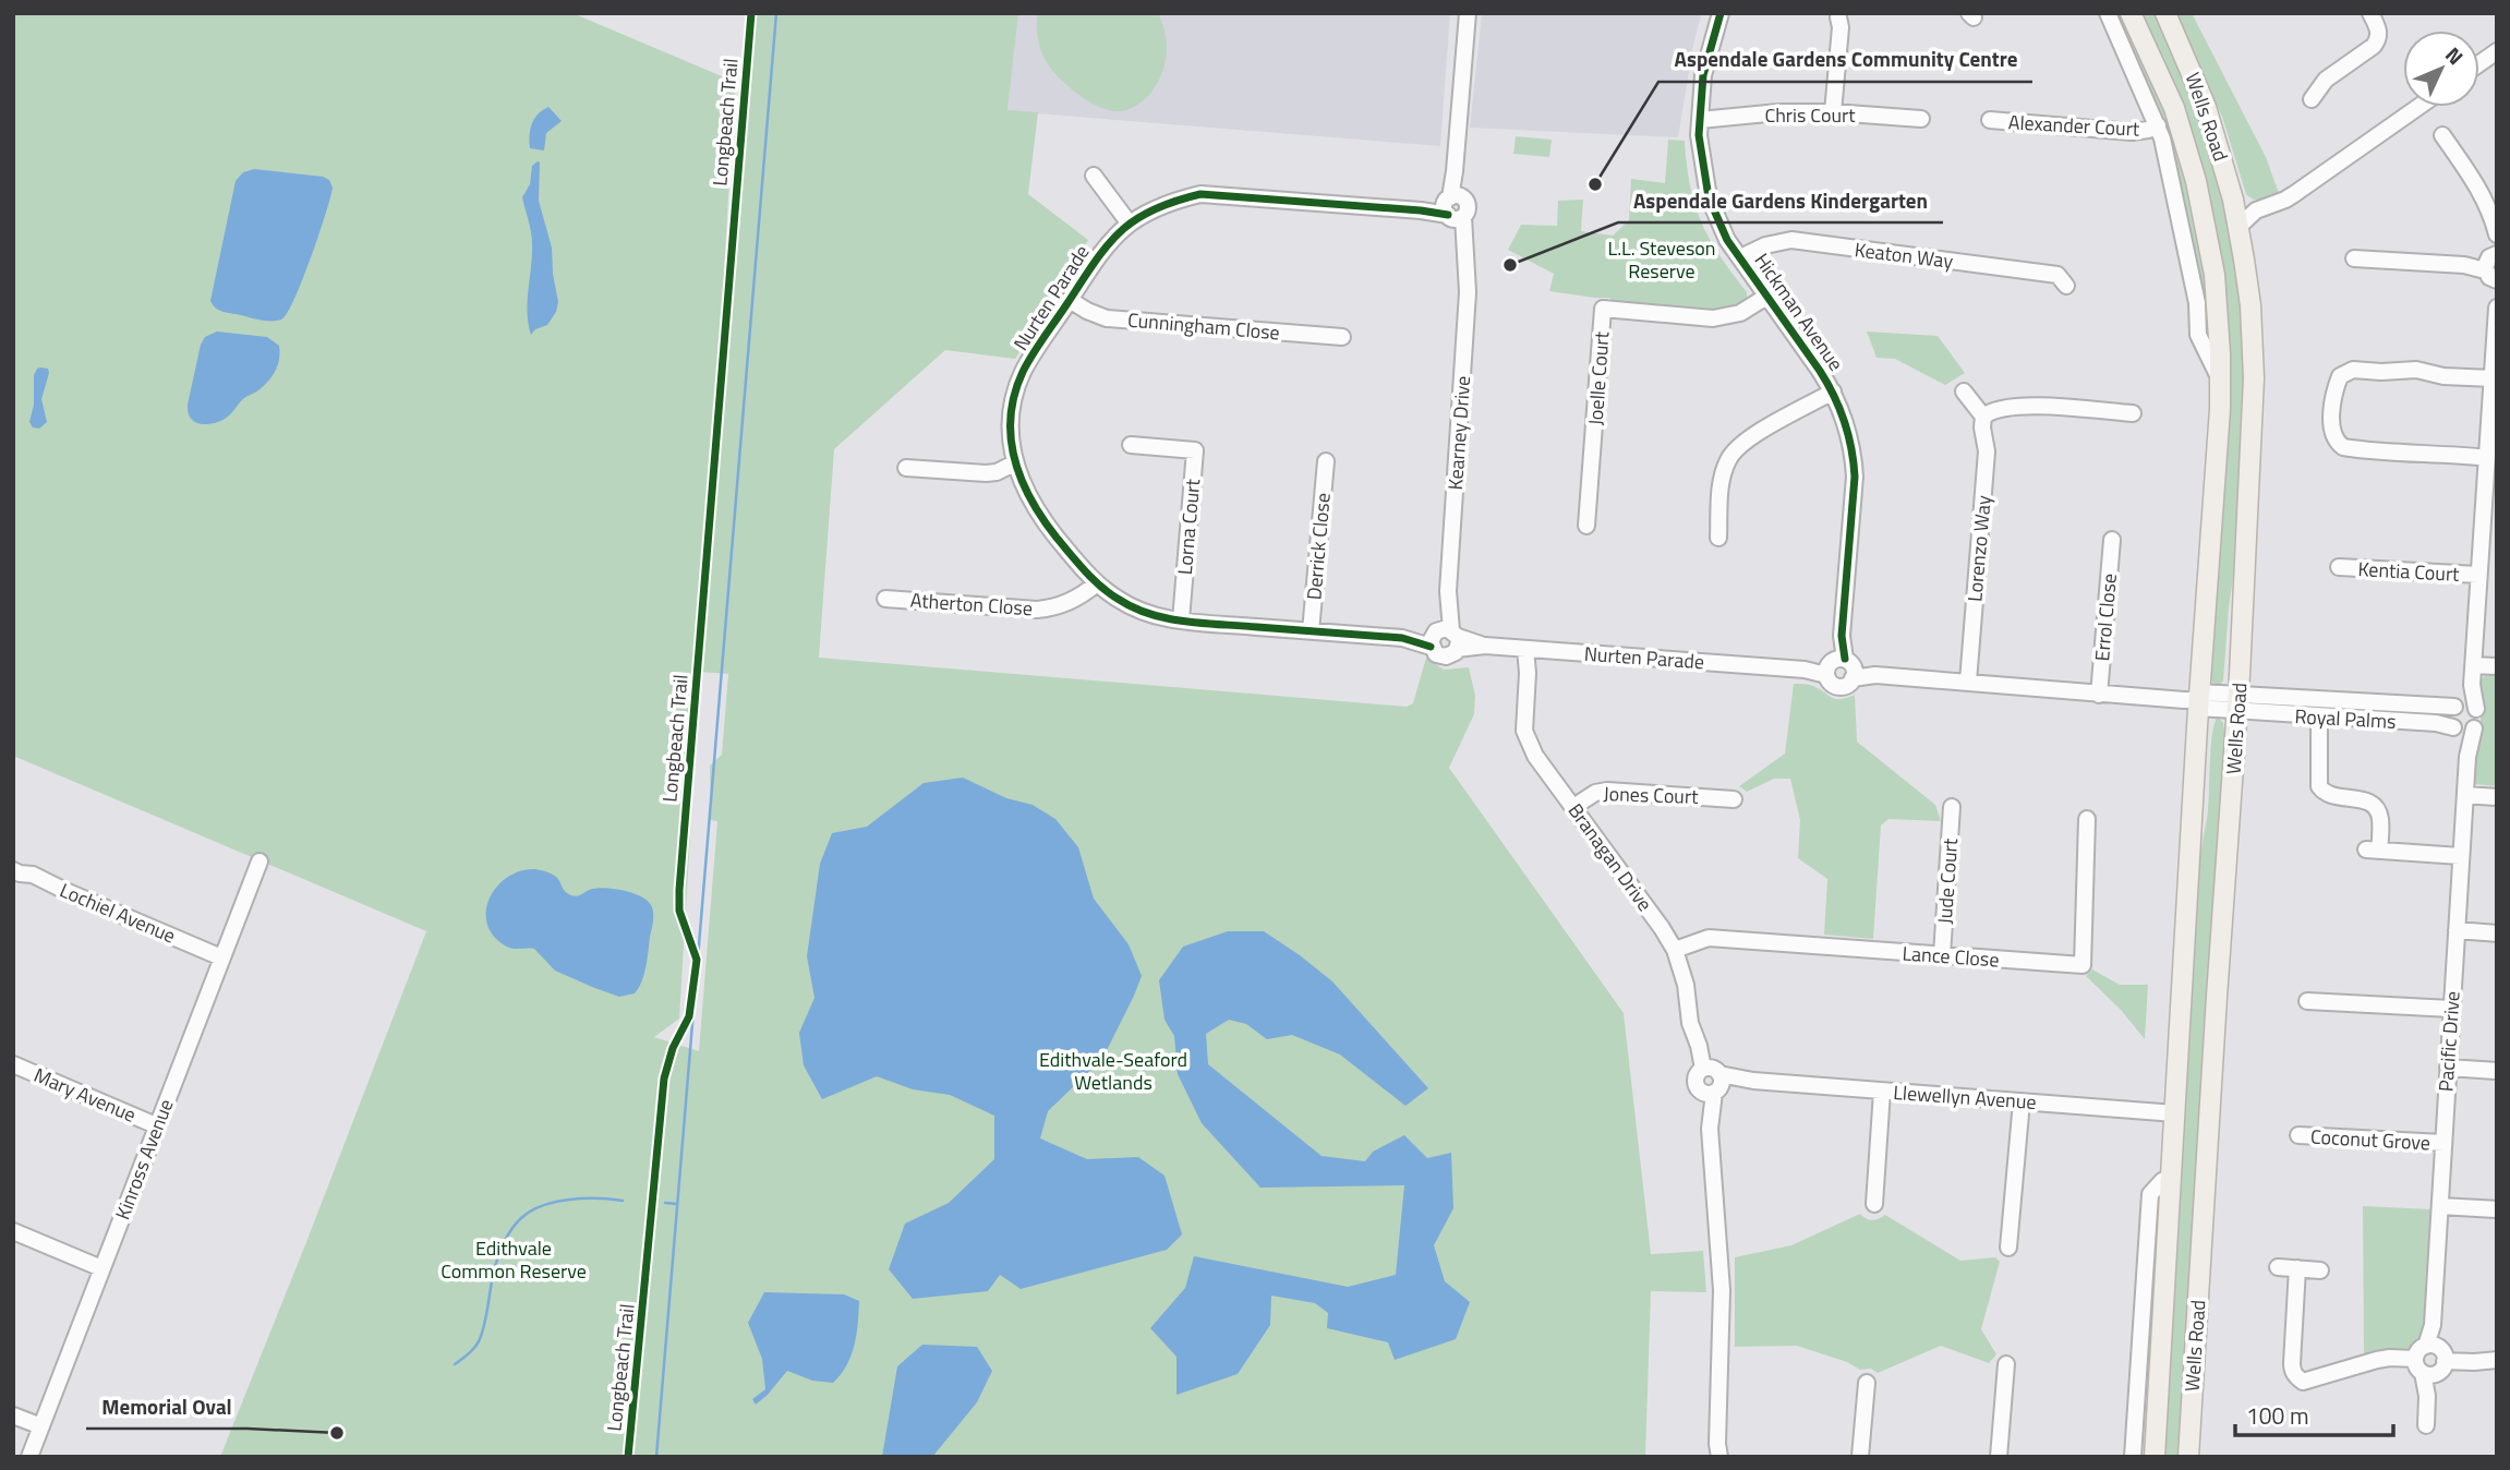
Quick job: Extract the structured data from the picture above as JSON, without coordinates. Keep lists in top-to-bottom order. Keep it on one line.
{"streets":{"main road":["Wells Road"],"street":["Chris Court","Alexander Court","Keaton Way","Nurten Parade","Hickman Avenue","Cunningham Close","Joelle Court","Kearney Drive","Lorna Court","Derrick Close","Lorenzo Way","Kentia Court","Atherton Close","Errol Close","Royal Palms","Jones Court","Branagan Drive","Jude Court","Lochiel Avenue","Lance Close","Pacific Drive","Mary Avenue","Llewellyn Avenue","Coconut Grove","Kinross Avenue"],"cycle path":["Longbeach Trail"]},"crossings":[["Chris Court","Hickman Avenue"],["Wells Road","Alexander Court"],["Wells Road","Nurten Parade"],["Wells Road","Royal Palms"],["Wells Road","Llewellyn Avenue"],["Keaton Way","Hickman Avenue"],["Nurten Parade","Hickman Avenue"],["Nurten Parade","Cunningham Close"],["Nurten Parade","Kearney Drive"],["Nurten Parade","Lorna Court"],["Nurten Parade","Derrick Close"],["Nurten Parade","Lorenzo Way"],["Nurten Parade","Atherton Close"],["Nurten Parade","Errol Close"],["Nurten Parade","Royal Palms"],["Nurten Parade","Branagan Drive"],["Hickman Avenue","Joelle Court"],["Royal Palms","Pacific Drive"],["Jones Court","Branagan Drive"],["Branagan Drive","Lance Close"],["Branagan Drive","Llewellyn Avenue"],["Jude Court","Lance Close"],["Lochiel Avenue","Kinross Avenue"],["Pacific Drive","Coconut Grove"],["Mary Avenue","Kinross Avenue"]],"parks":["L.L. Steveson Reserve","Edithvale-Seaford Wetlands","Edithvale Common Reserve"],"places":["Aspendale Gardens Community Centre","Aspendale Gardens Kindergarten","Memorial Oval"],"scale_bar":"100 m","north":"top right"}
